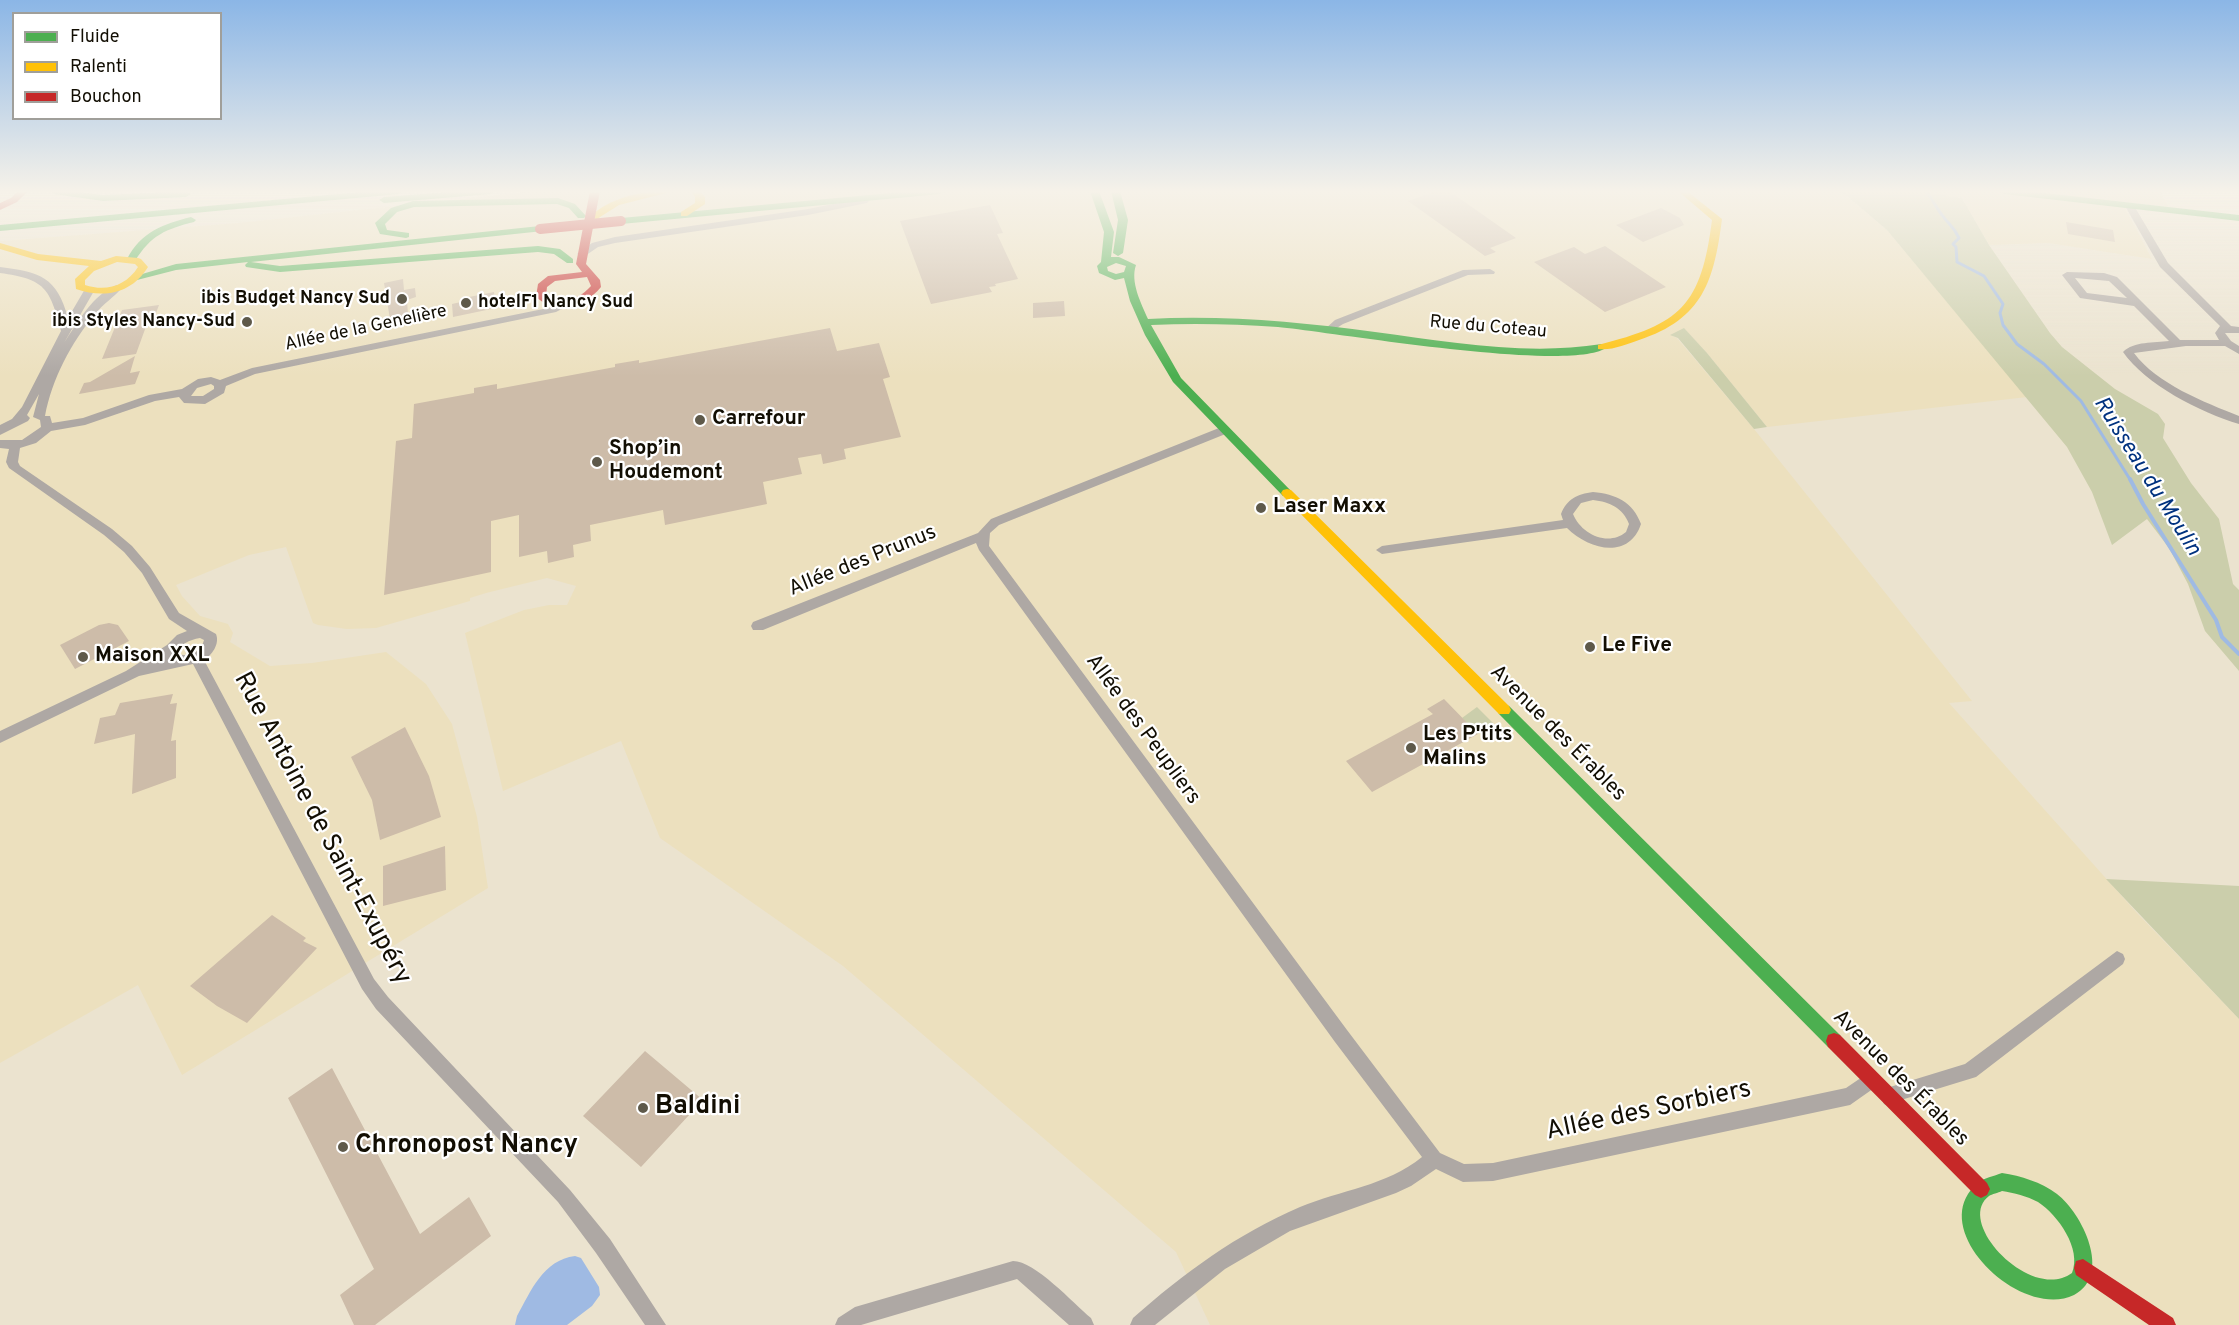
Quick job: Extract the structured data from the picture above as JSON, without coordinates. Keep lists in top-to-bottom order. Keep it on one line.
{"streets":{"main road":["Rue du Coteau","Avenue des Érables"],"street":["Allée de la Genelière","Allée des Prunus","Allée des Peupliers","Rue Antoine de Saint-Exupéry","Allée des Sorbiers"]},"crossings":[["Rue du Coteau","Avenue des Érables"],["Allée des Prunus","Allée des Peupliers"],["Allée des Peupliers","Allée des Sorbiers"],["Avenue des Érables","Allée des Sorbiers"]],"water":["Ruisseau du Moulin"],"places":["ibis Budget Nancy Sud","hotelF1 Nancy Sud","ibis Styles Nancy-Sud","Carrefour","Shop’in Houdemont","Laser Maxx","Le Five","Maison XXL","Les P'tits Malins","Baldini","Chronopost Nancy"],"legend":["Fluide","Ralenti","Bouchon"]}
